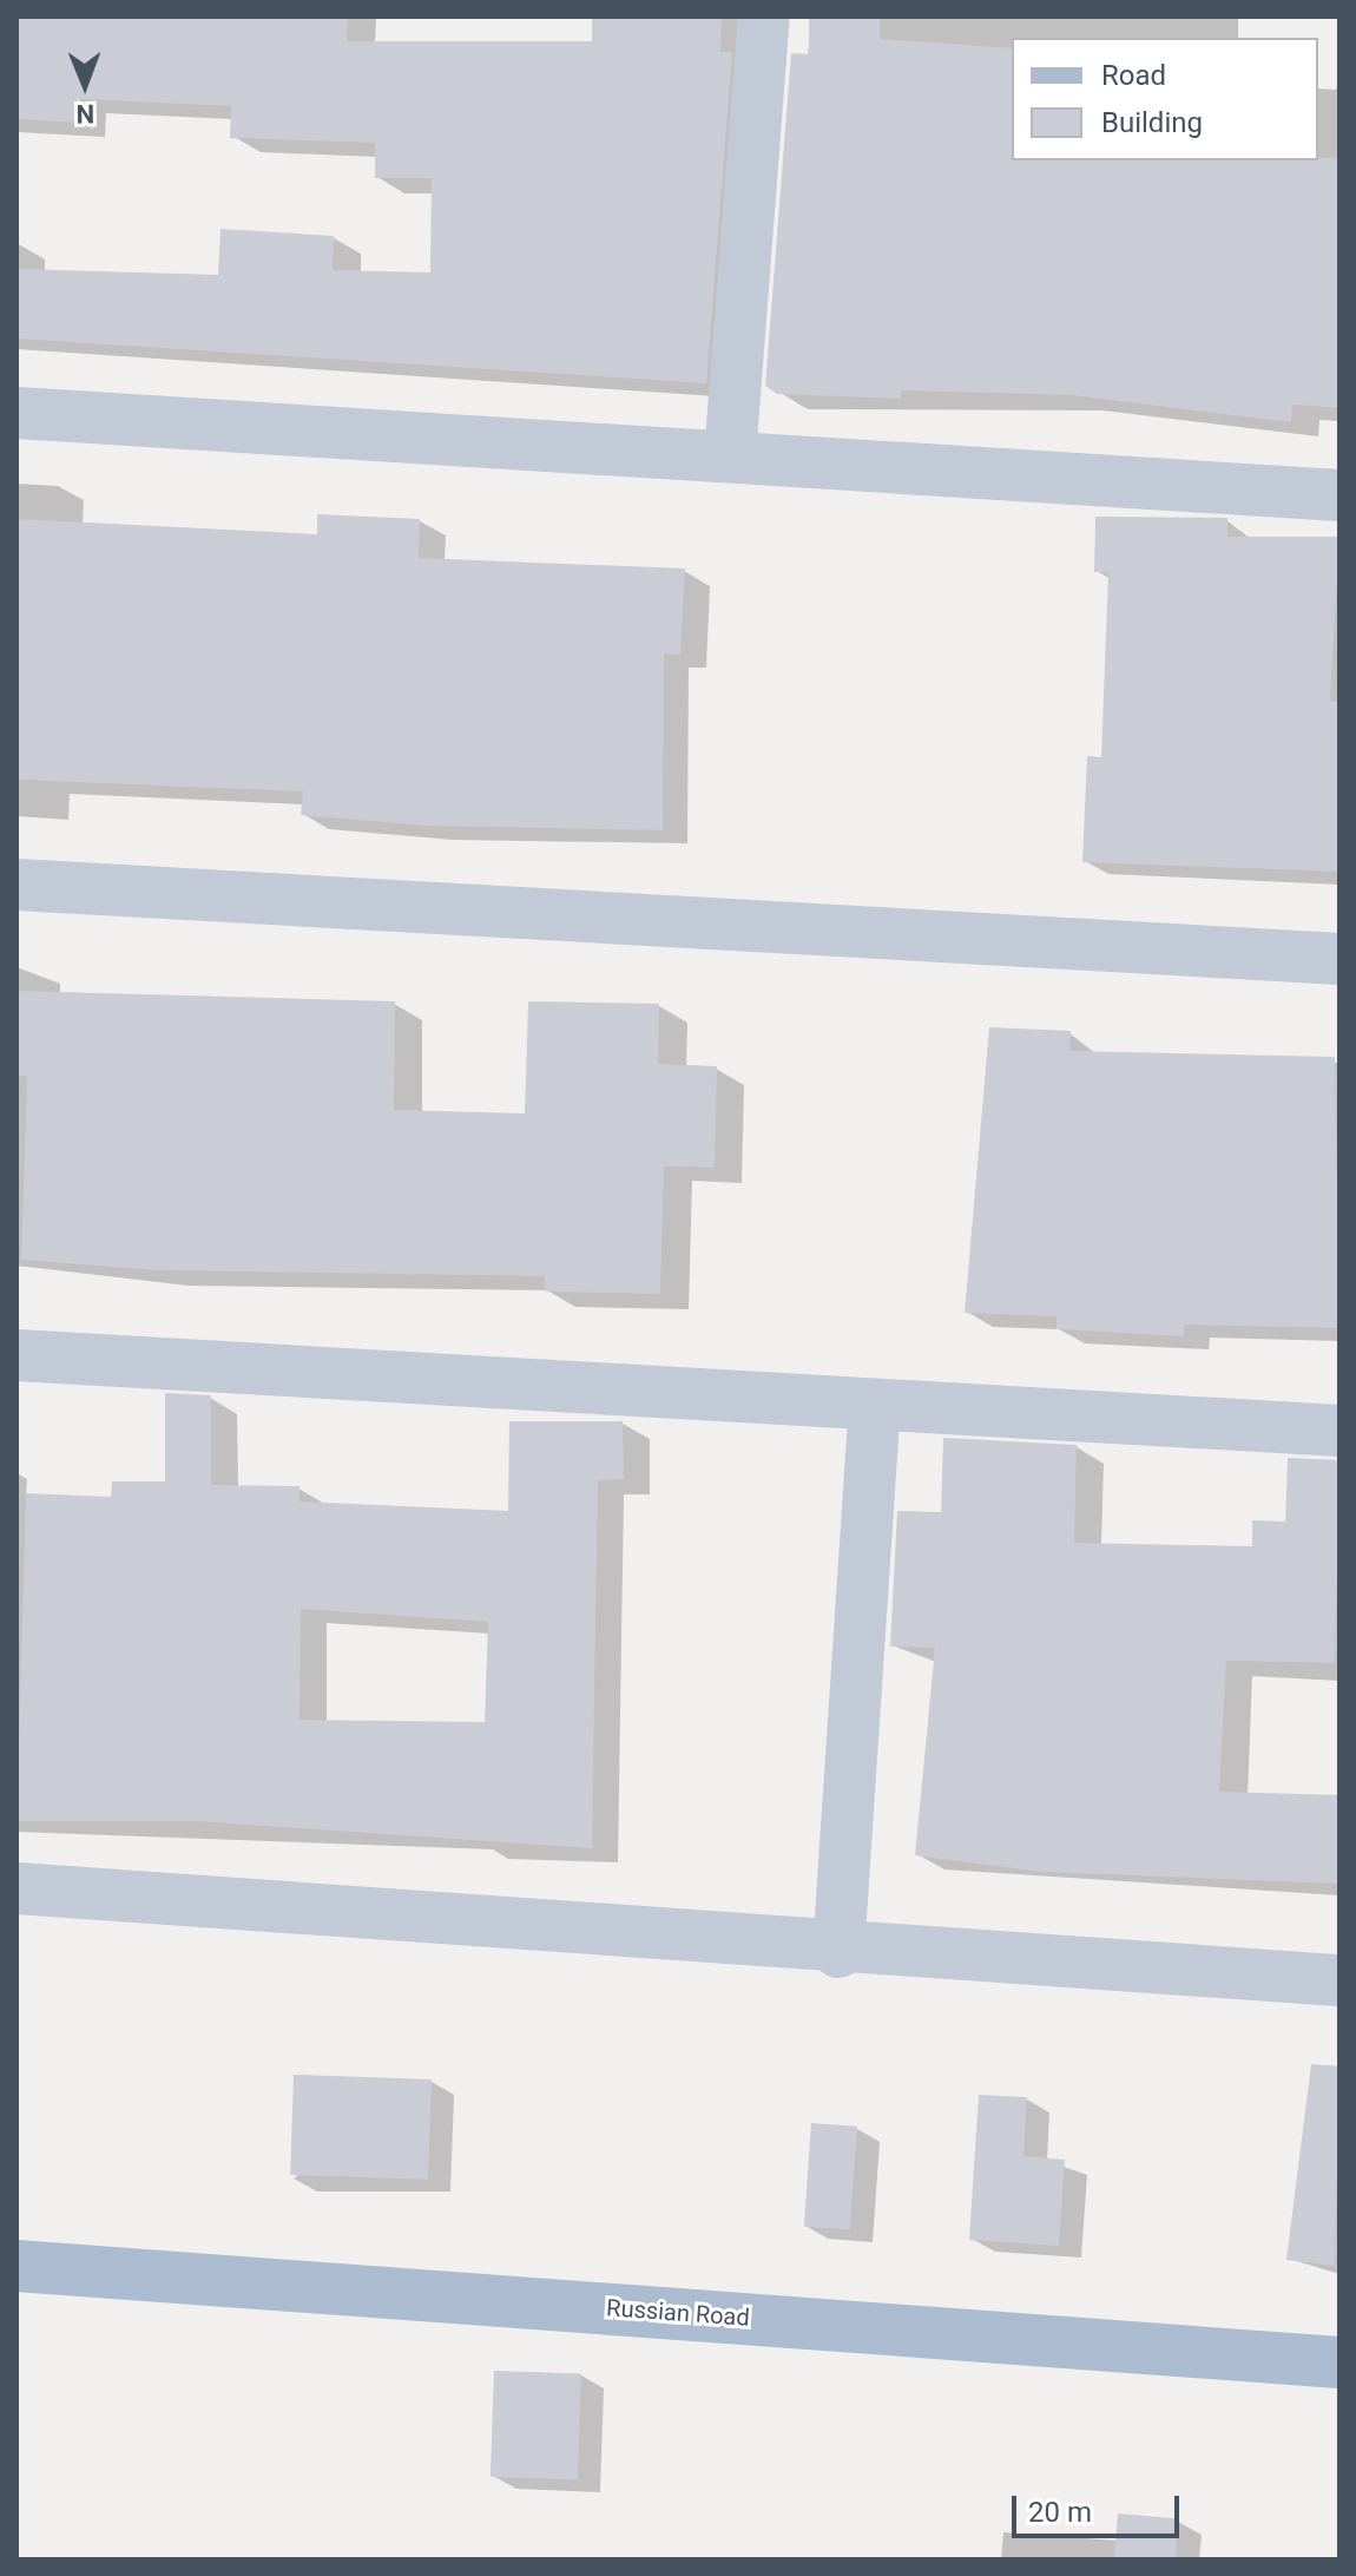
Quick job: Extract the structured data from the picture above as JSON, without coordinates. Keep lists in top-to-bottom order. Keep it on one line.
{"streets":{"main road":["Russian Road"]},"legend":["Road","Building"],"scale_bar":"20 m","north":"bottom"}
